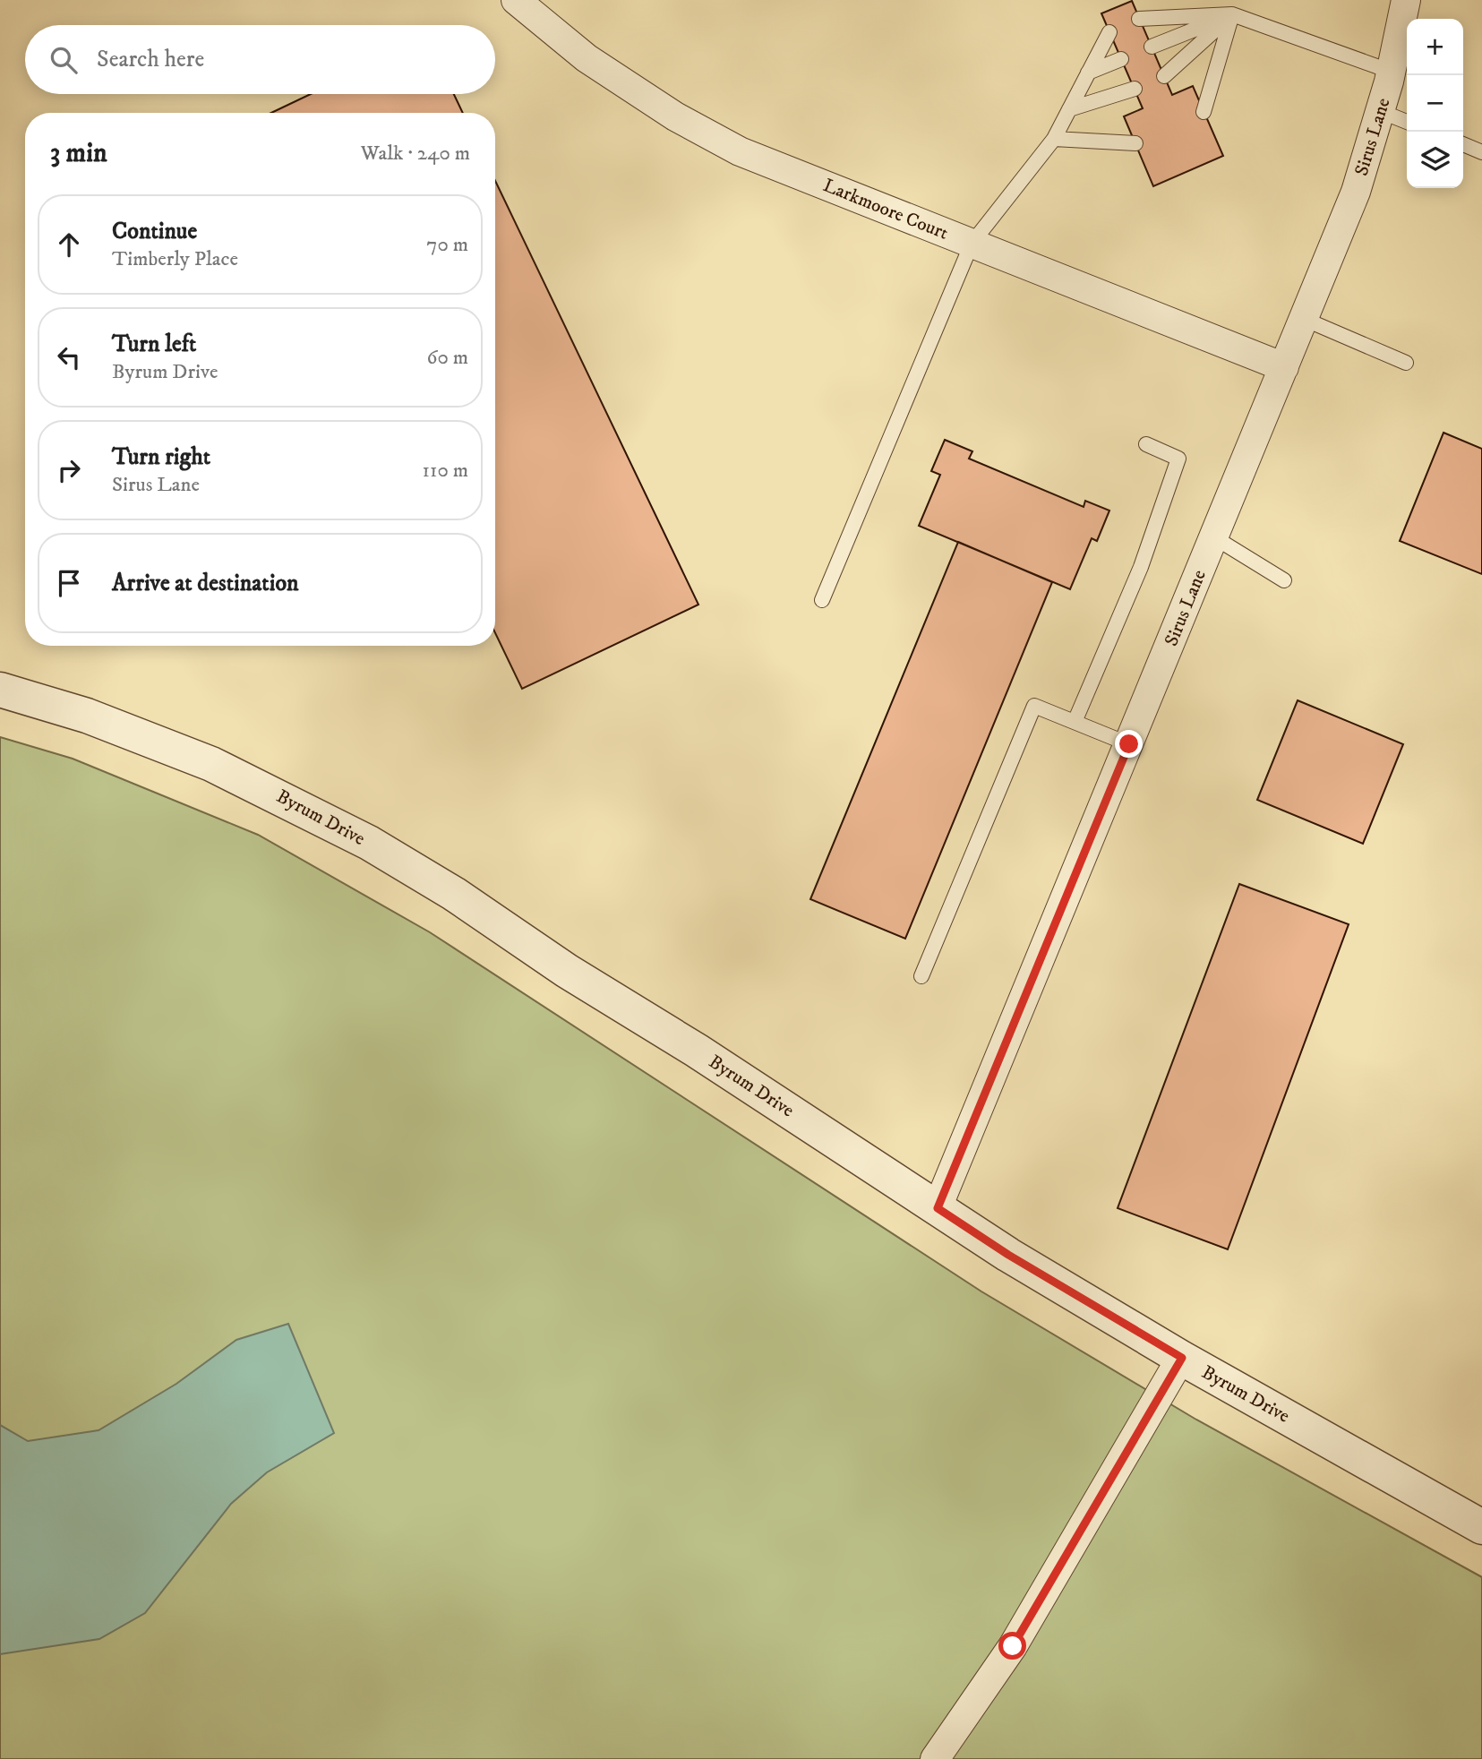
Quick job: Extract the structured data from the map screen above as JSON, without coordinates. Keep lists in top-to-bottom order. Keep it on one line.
{"streets":{"street":["Sirus Lane","Larkmoore Court","Byrum Drive"]},"crossings":[["Sirus Lane","Larkmoore Court"],["Sirus Lane","Byrum Drive"]],"page":{"map_buttons":["+","−"],"search":"Search here","heading":["3 min","Walk · 240 m"],"list":[["Continue","Timberly Place","70 m"],["Turn left","Byrum Drive","60 m"],["Turn right","Sirus Lane","110 m"],"Arrive at destination"]}}
